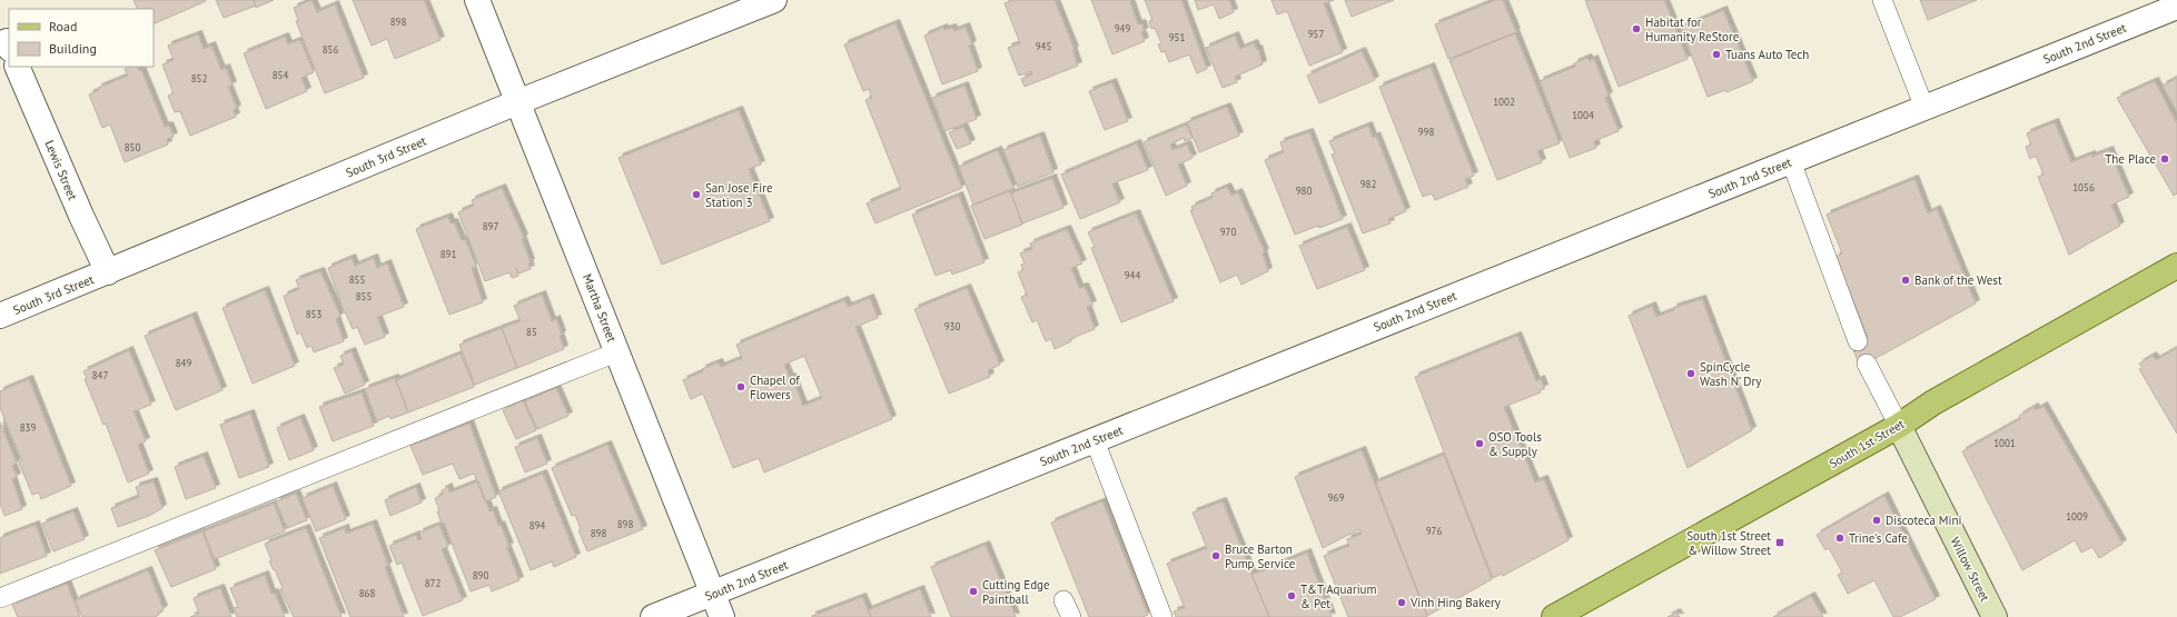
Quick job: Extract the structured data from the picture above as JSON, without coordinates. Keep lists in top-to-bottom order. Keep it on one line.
{"streets":{"main road":["South 1st Street","Willow Street"],"street":["South 2nd Street","South 3rd Street","Lewis Street","Martha Street"]},"crossings":[["South 2nd Street","Martha Street"],["South 3rd Street","Lewis Street"],["South 3rd Street","Martha Street"],["South 1st Street","Willow Street"]],"places":{"other":["Habitat for Humanity ReStore","Tuans Auto Tech","The Place","San Jose Fire Station 3","Bank of the West","SpinCycle Wash N’ Dry","Chapel of Flowers","OSO Tools & Supply","Discoteca Mini","Trine's Cafe","Bruce Barton Pump Service","Cutting Edge Paintball","T&T Aquarium & Pet","Vinh Hing Bakery"],"transit":["South 1st Street & Willow Street"]},"house_numbers":["898","949","957","951","945","856","854","852","1002","1004","998","850","982","1056","980","897","970","891","944","855","855","853","930","85","849","847","839","1001","969","1009","898","894","976","898","890","872","868"],"legend":["Road","Building"]}
